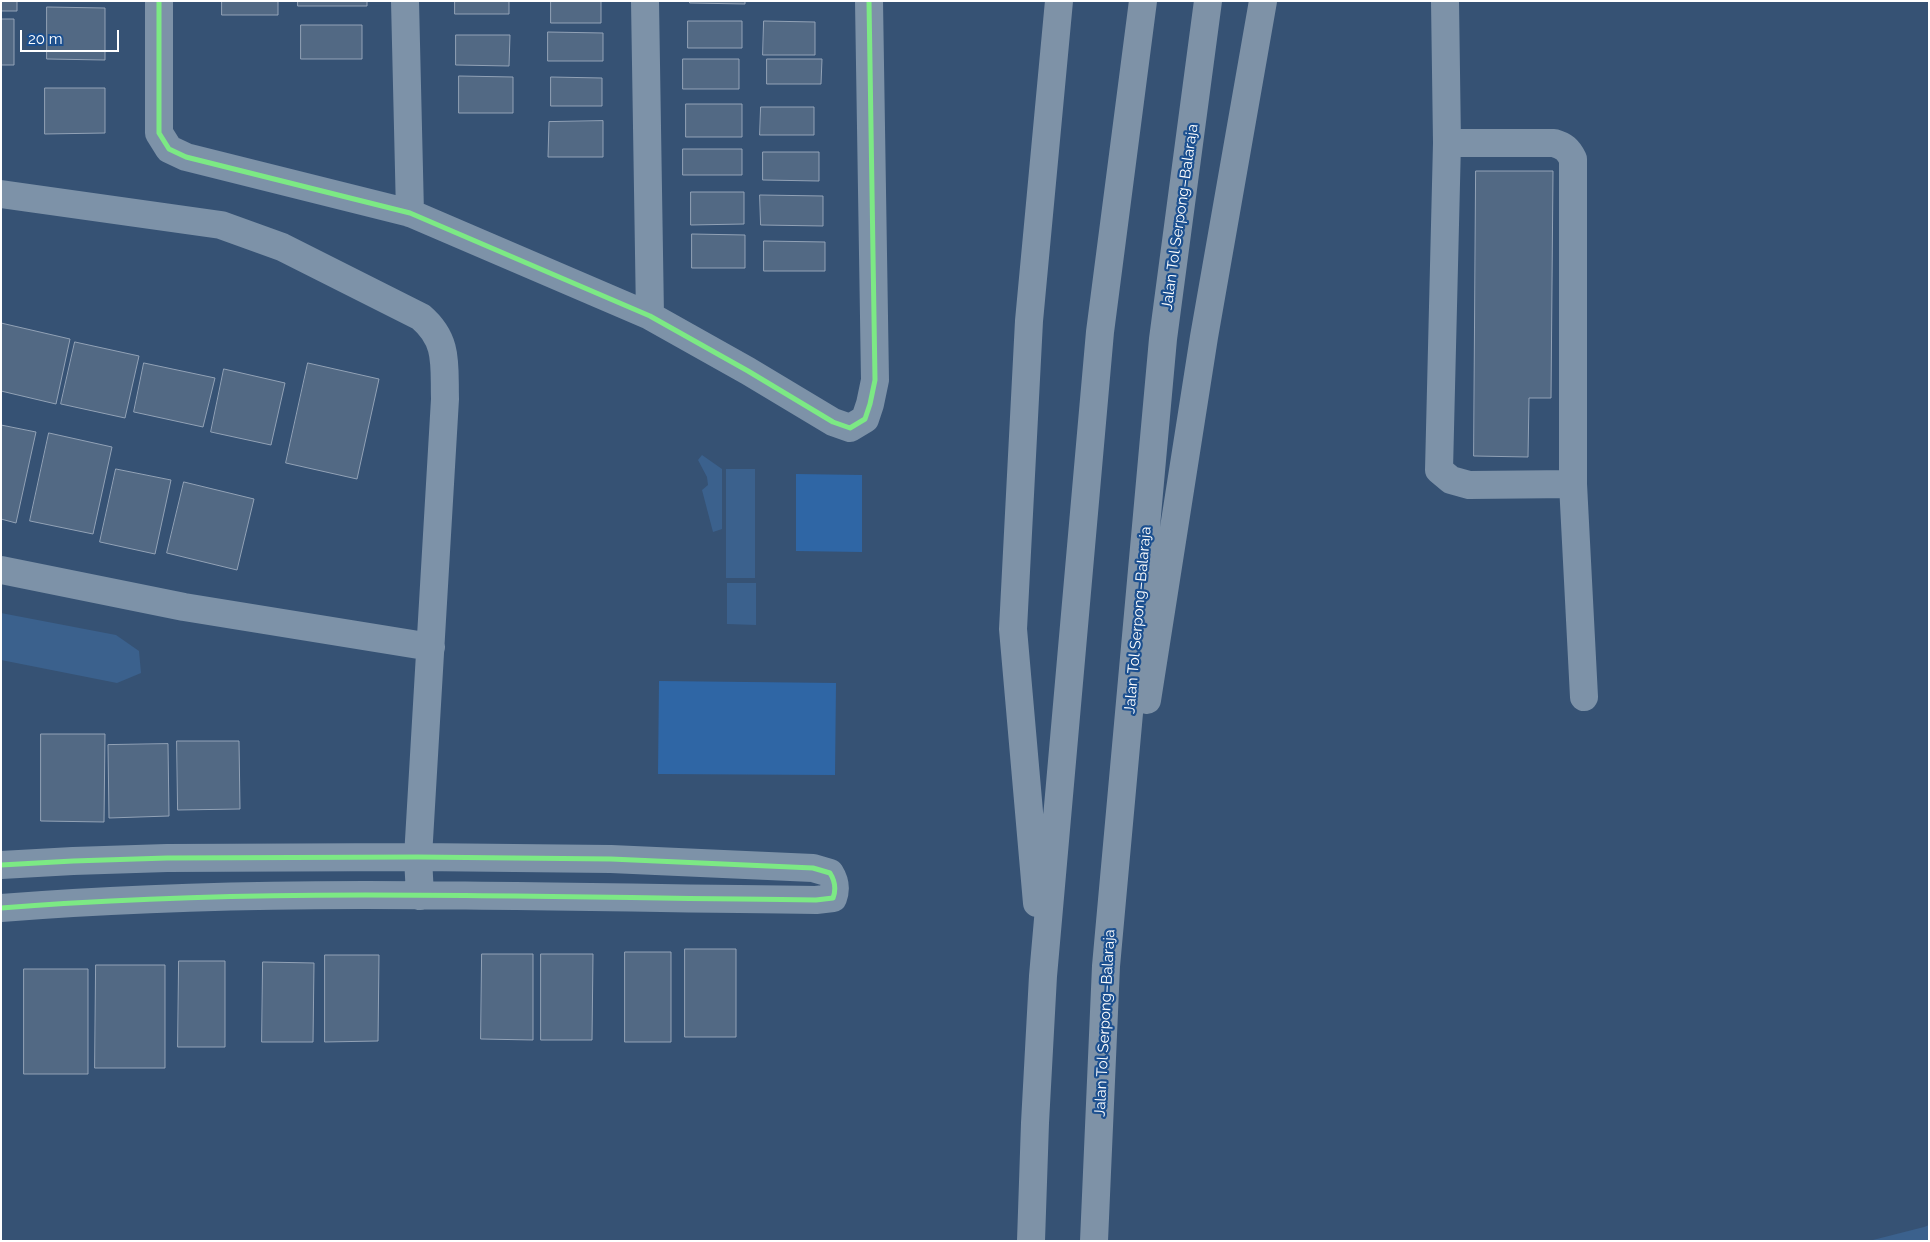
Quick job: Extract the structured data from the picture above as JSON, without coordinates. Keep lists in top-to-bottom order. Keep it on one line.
{"streets":{"highway":["Jalan Tol Serpong–Balaraja"]},"scale_bar":"20 m"}
